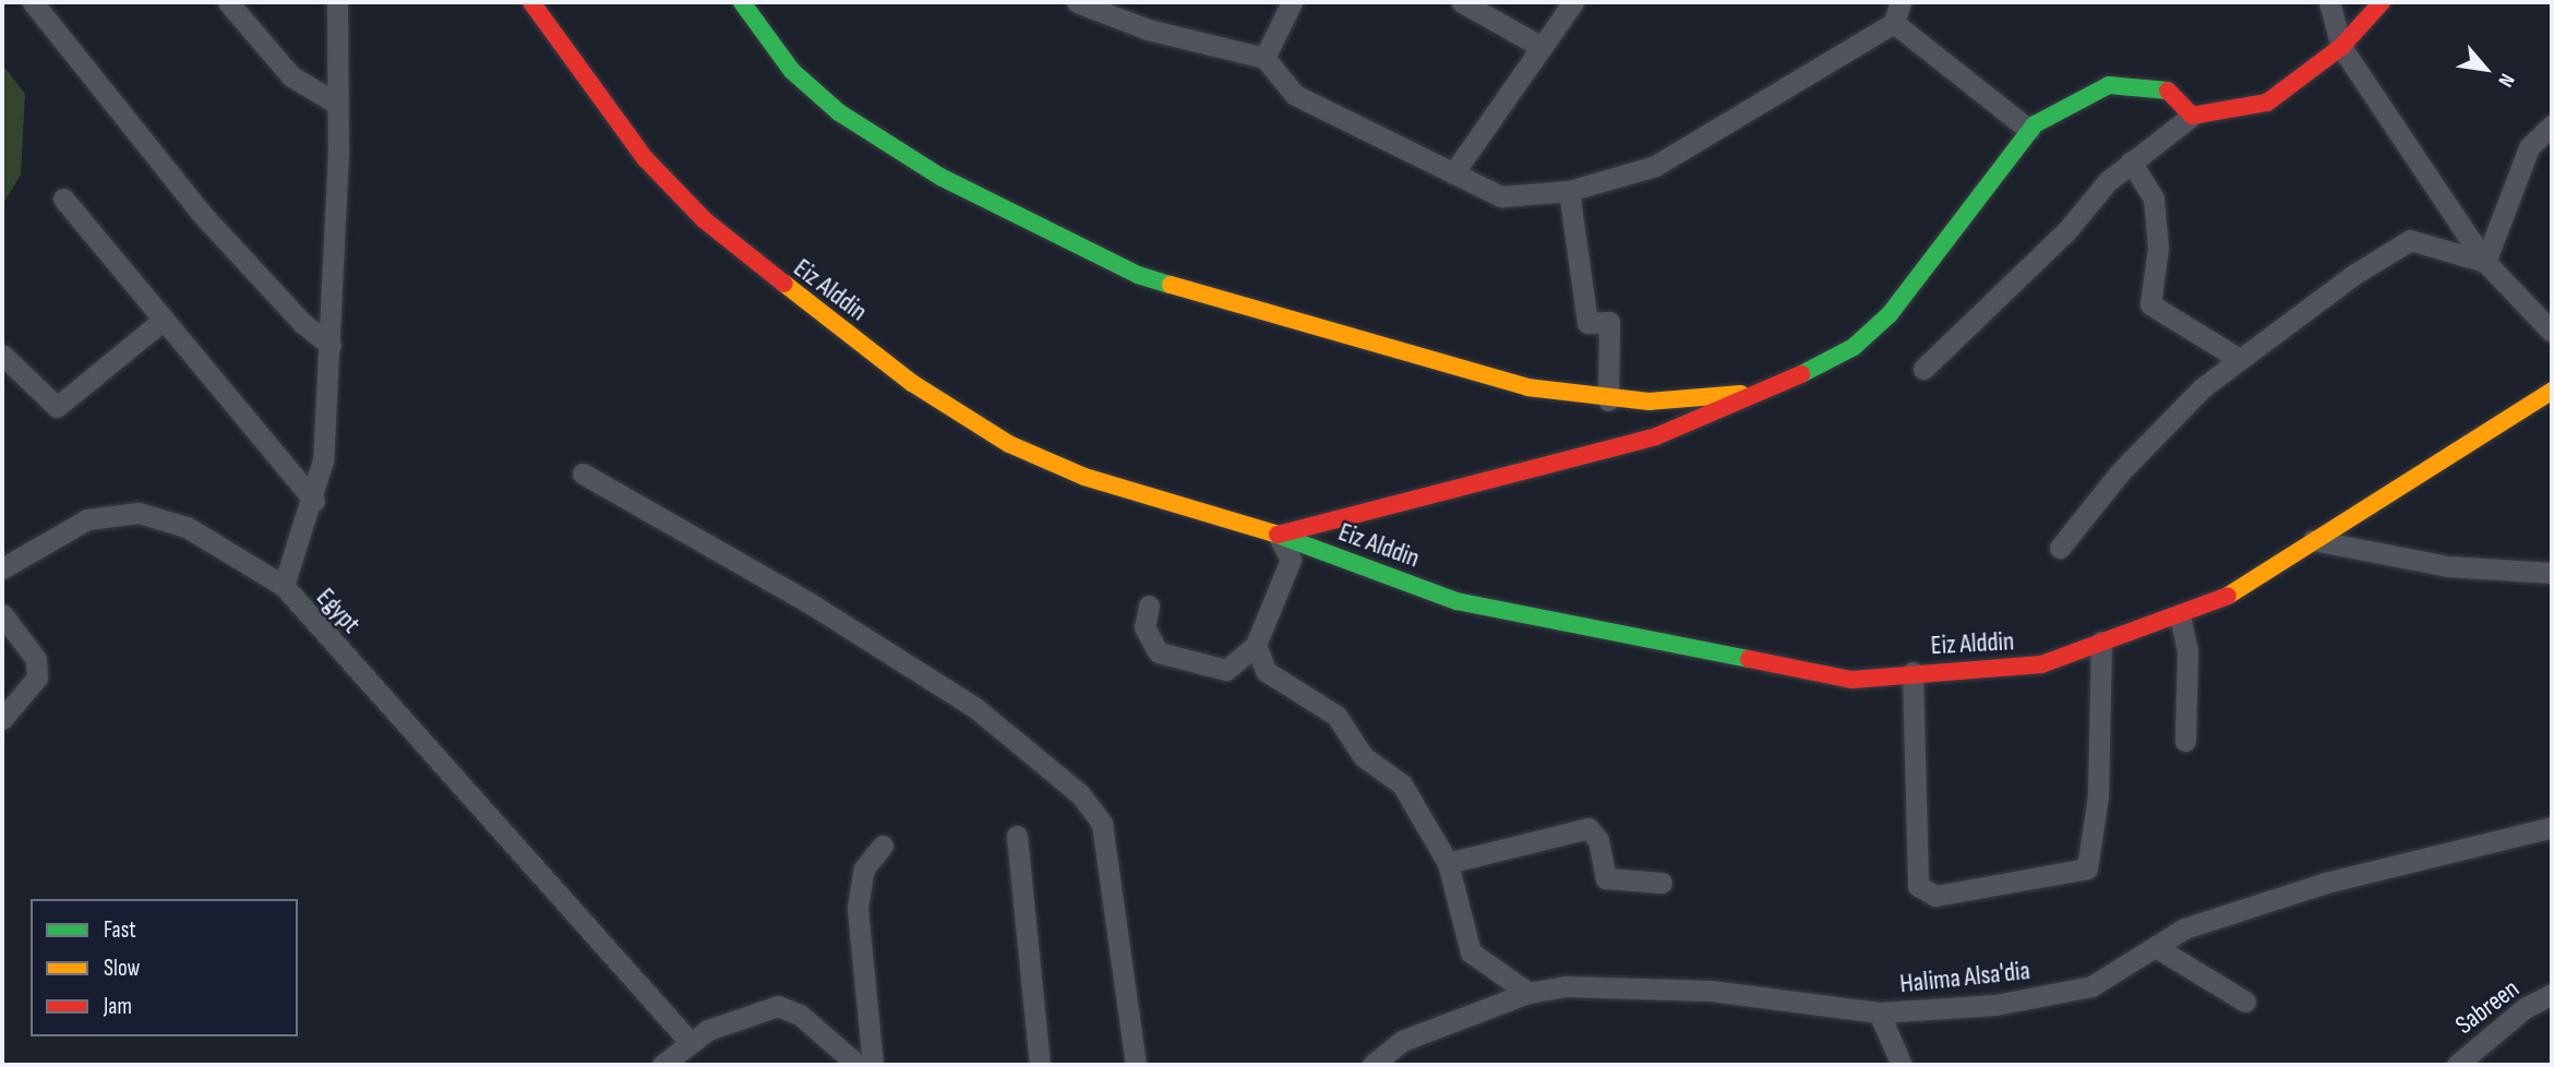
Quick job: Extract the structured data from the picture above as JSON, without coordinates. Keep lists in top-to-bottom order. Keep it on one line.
{"streets":{"street":["Eiz Alddin","Egypt","Halima Alsa'dia","Sabreen"]},"legend":["Fast","Slow","Jam"],"north":"bottom right"}
